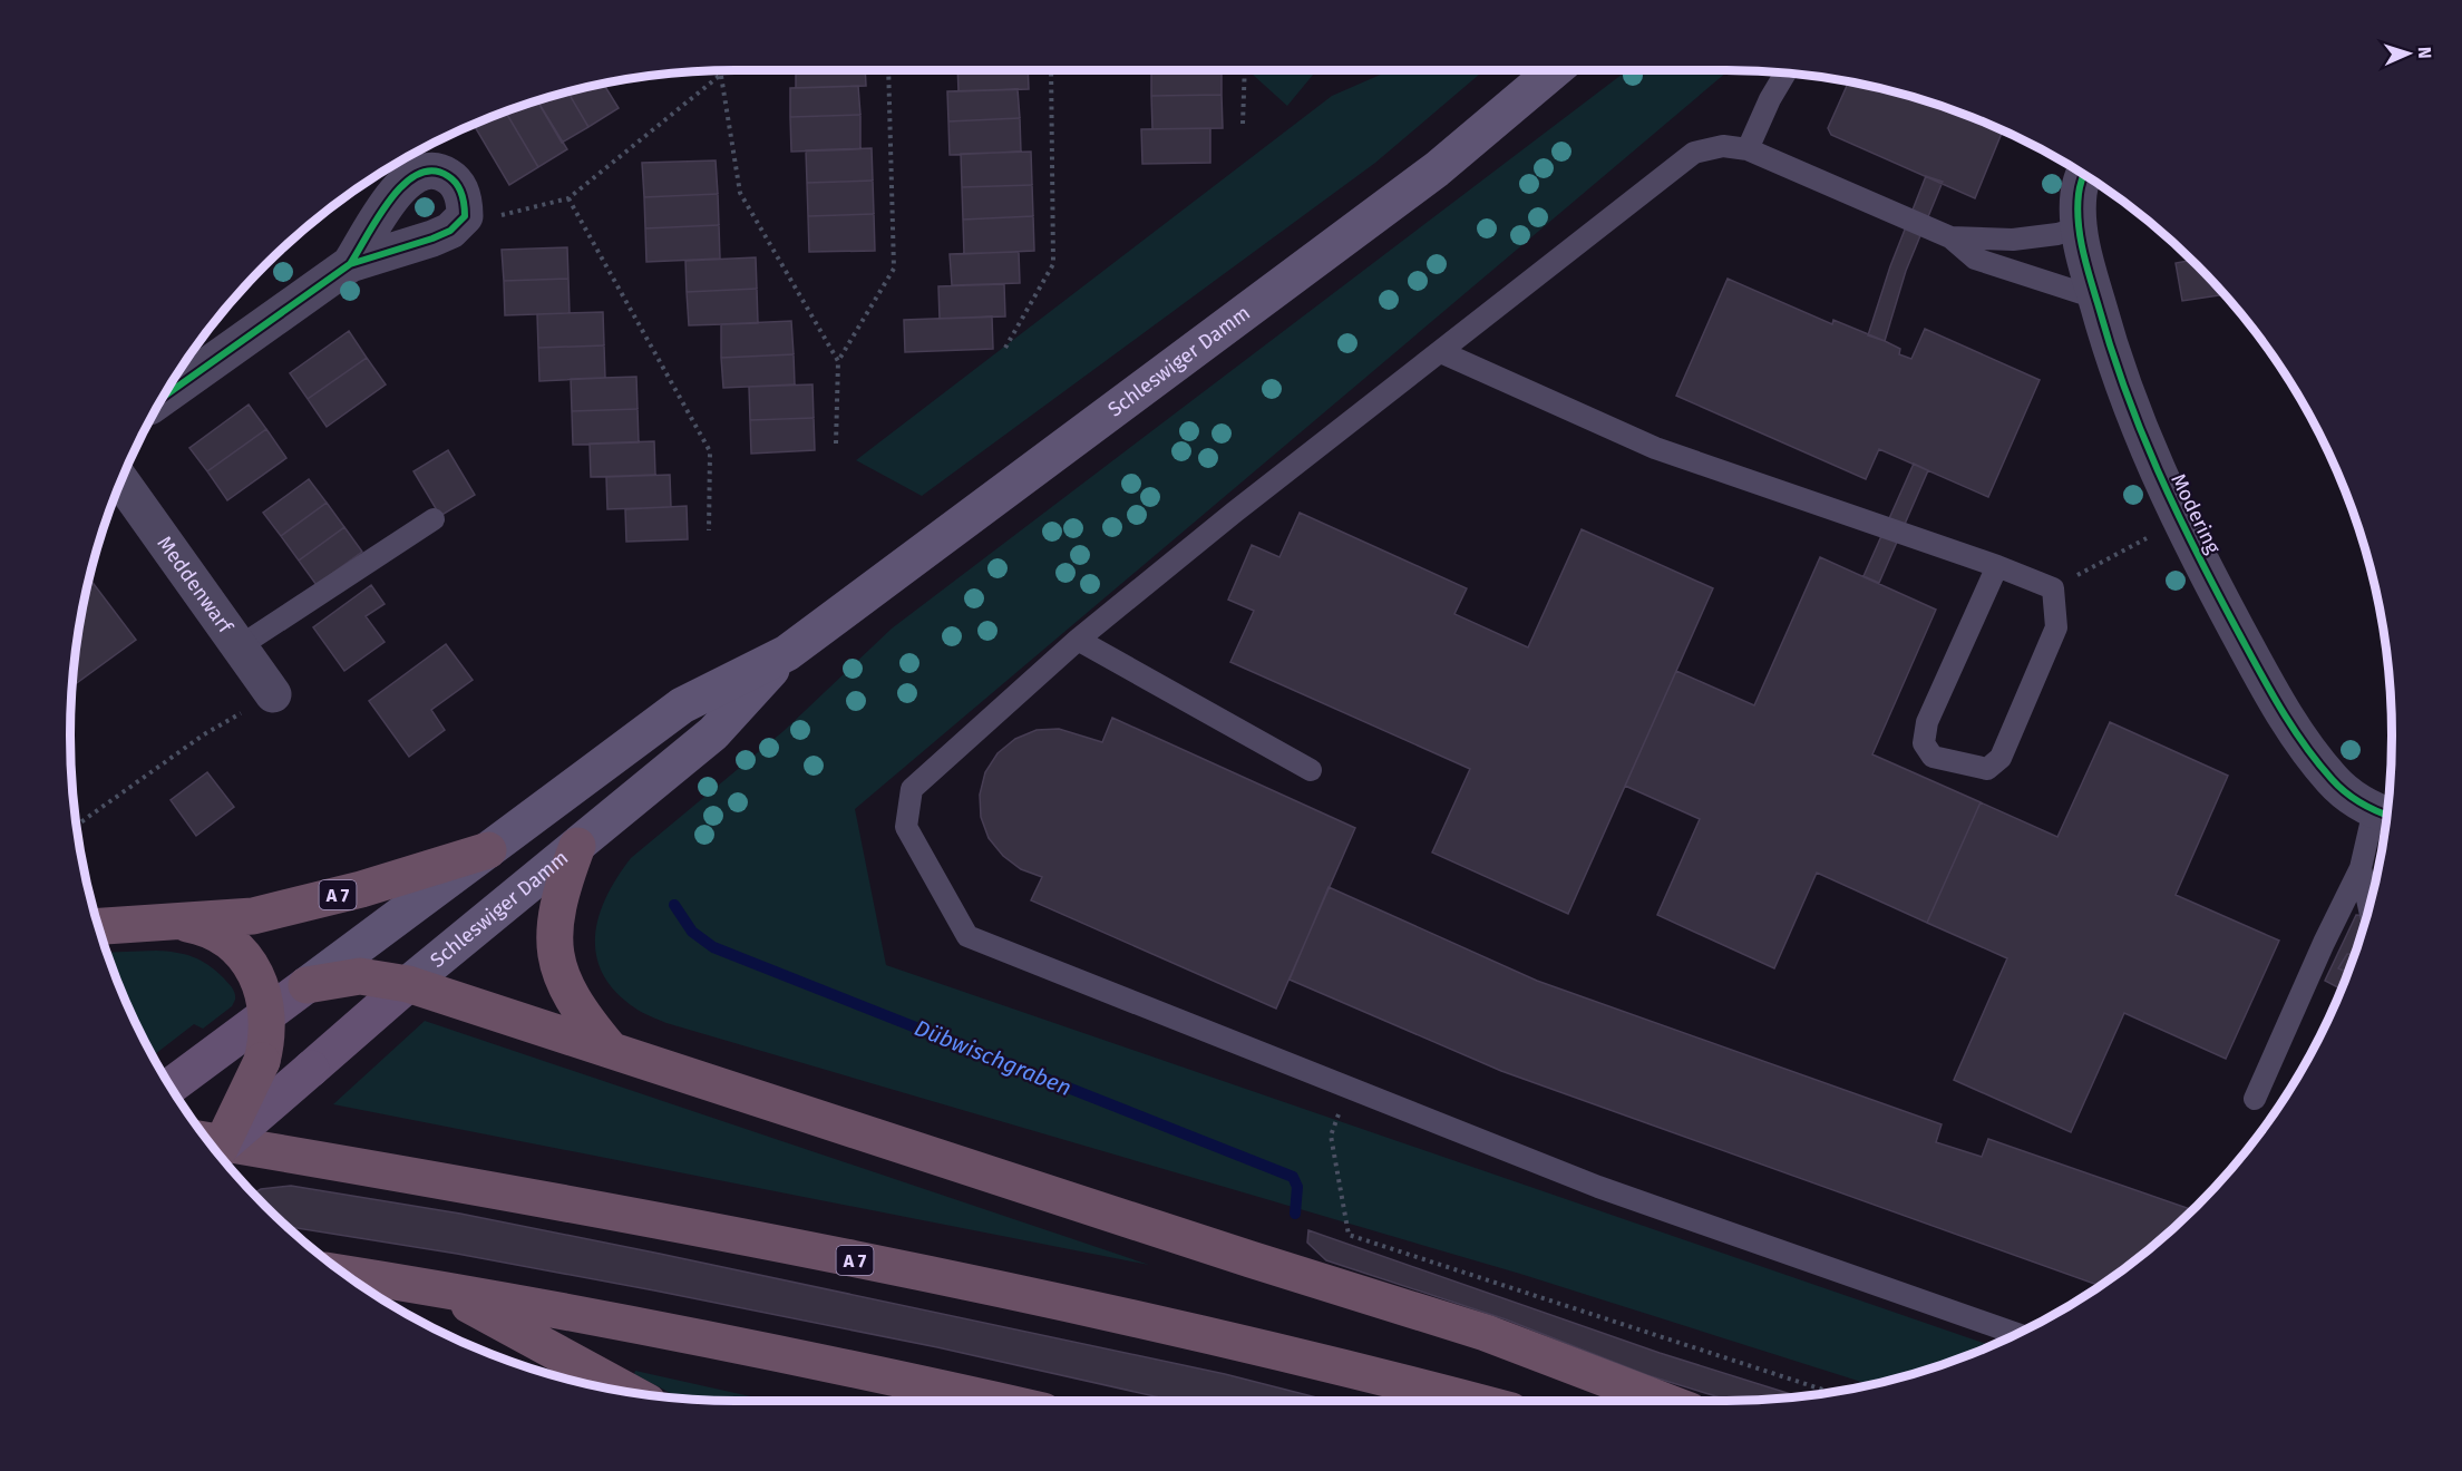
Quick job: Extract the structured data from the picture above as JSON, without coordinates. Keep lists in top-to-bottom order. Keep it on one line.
{"streets":{"highway":["A 7"],"main road":["Schleswiger Damm"],"street":["Modering","Meddenwarf"]},"crossings":[["Schleswiger Damm","A 7"]],"water":["Dübwischgraben"],"north":"right"}
